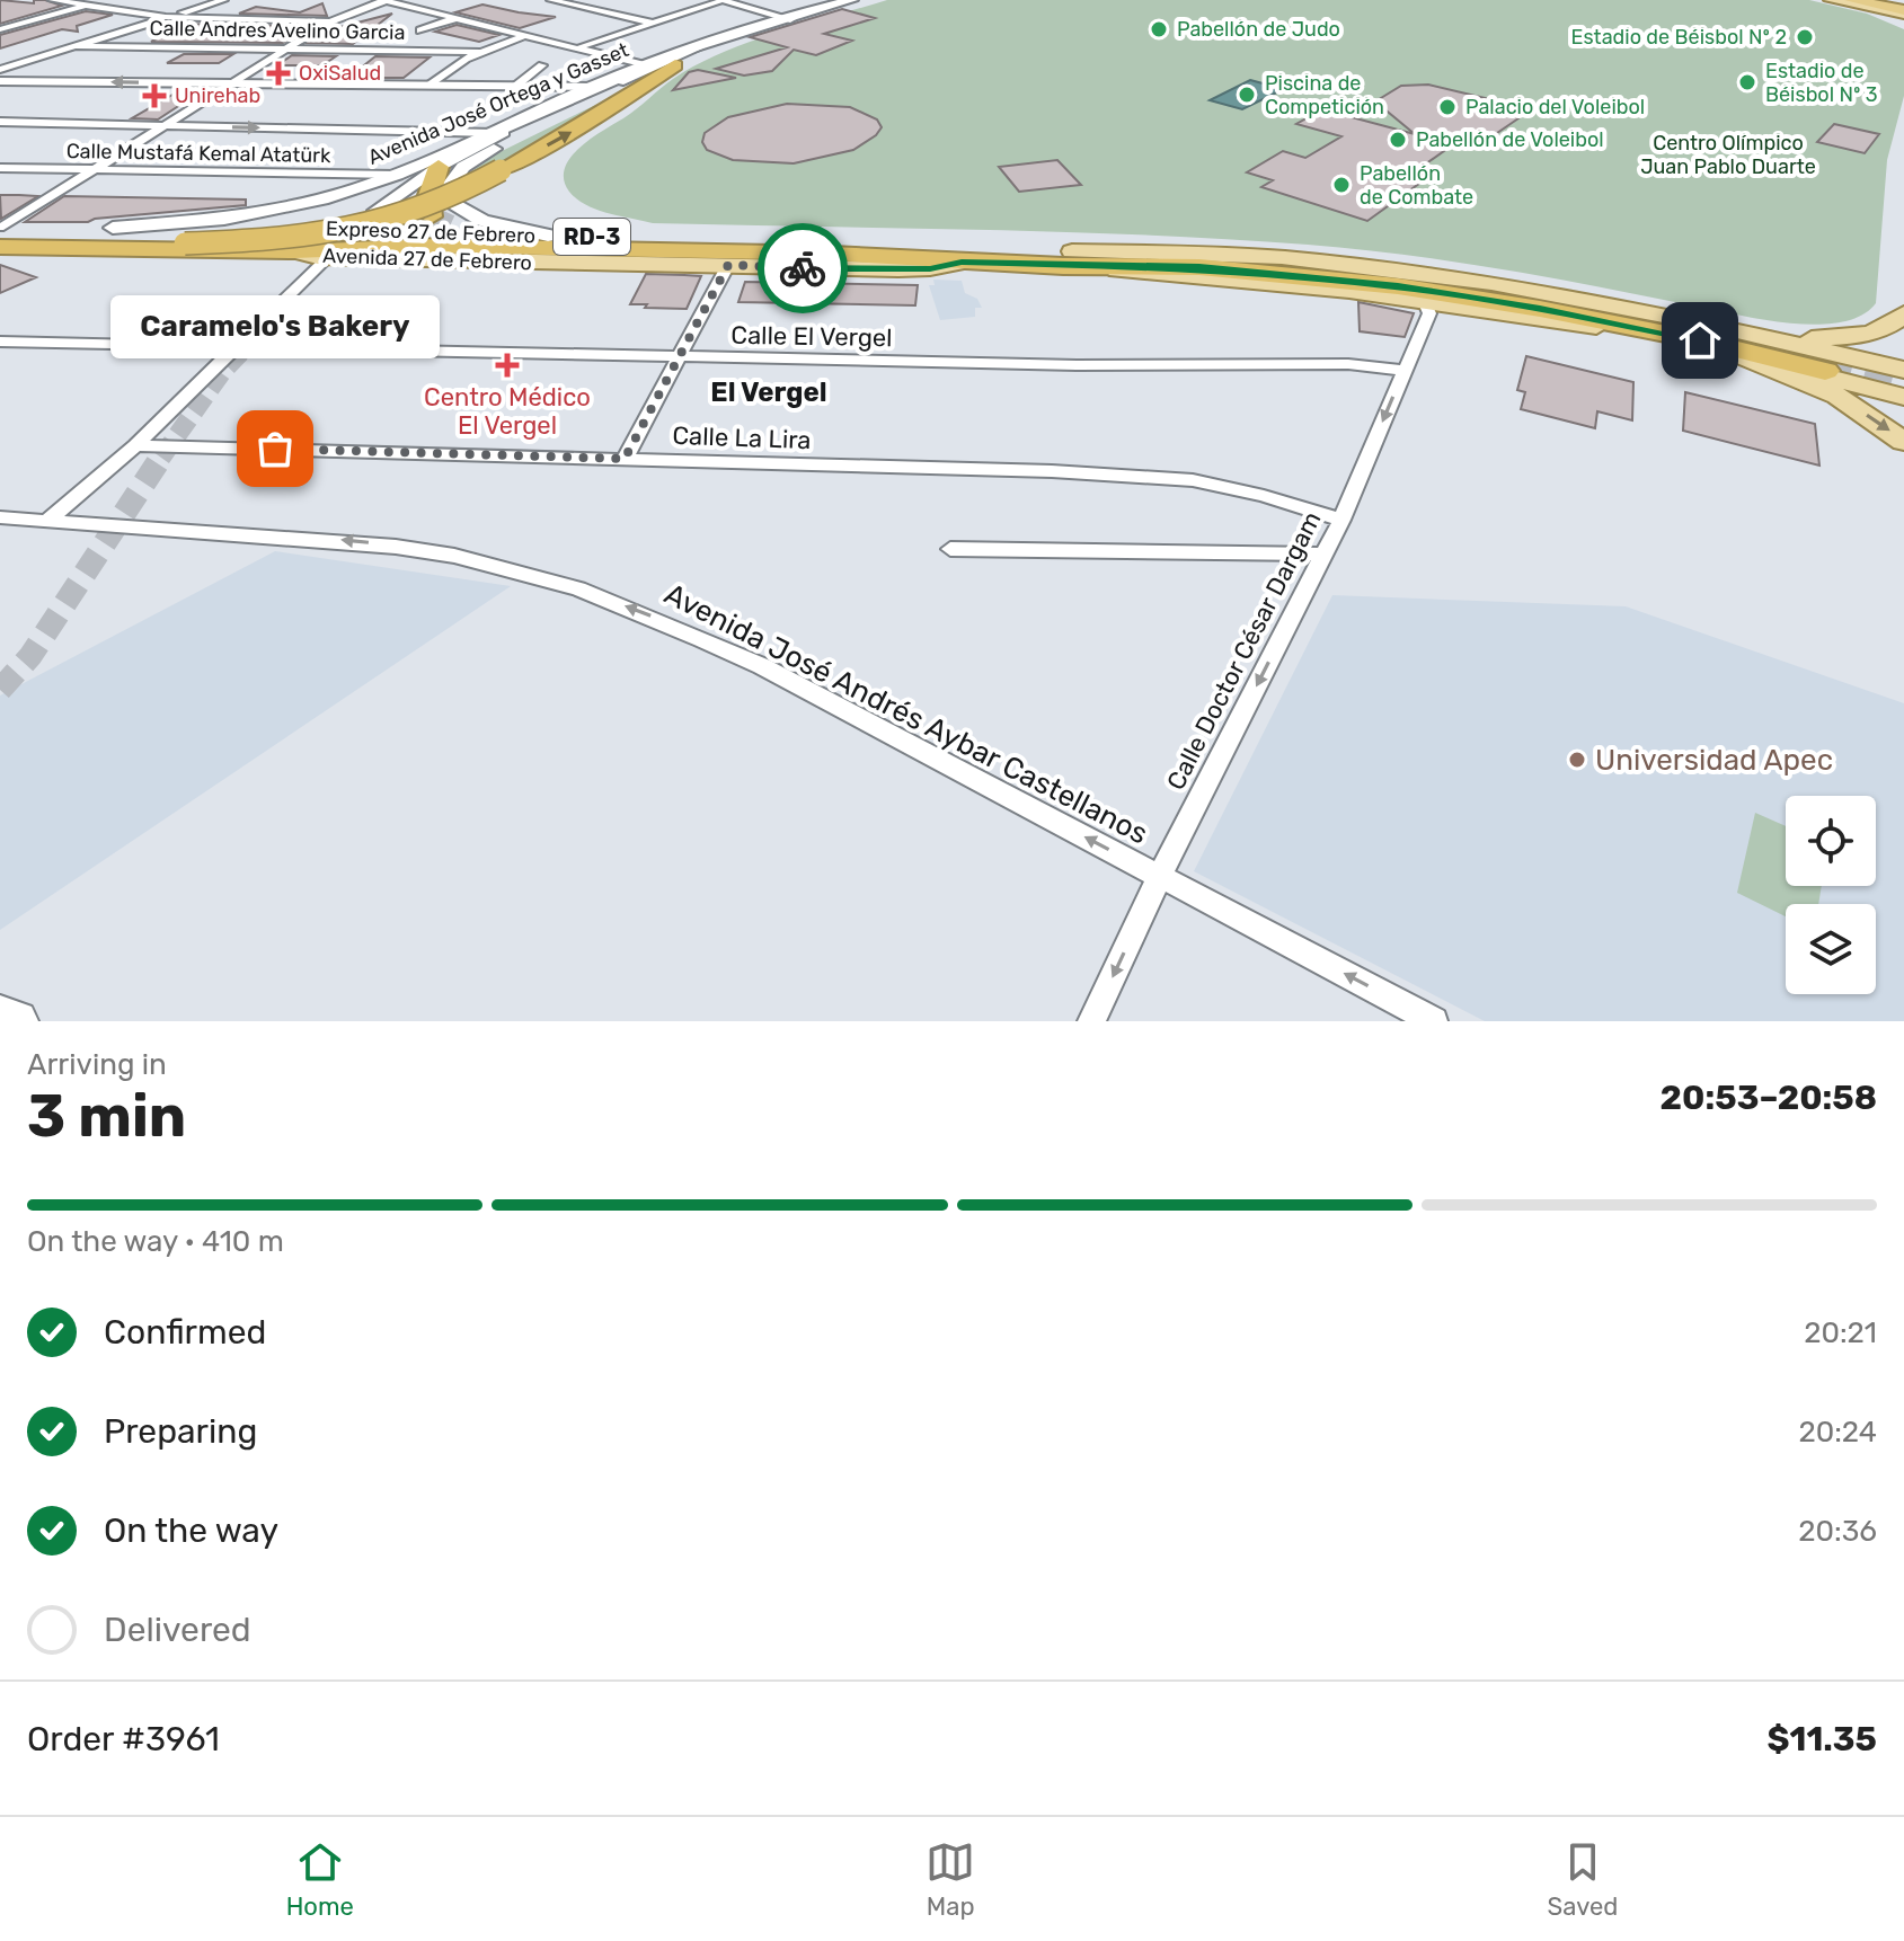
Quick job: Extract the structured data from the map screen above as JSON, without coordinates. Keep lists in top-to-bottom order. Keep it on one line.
{"streets":{"highway":["Expreso 27 de Febrero","RD-3","Avenida 27 de Febrero"],"main road":["Avenida José Ortega y Gasset"],"street":["Calle Andres Avelino Garcia","Calle Mustafá Kemal Atatürk","Calle El Vergel","Calle La Lira","Calle Doctor César Dargam","Avenida José Andrés Aybar Castellanos"]},"crossings":[["Avenida José Ortega y Gasset","Calle Mustafá Kemal Atatürk"],["Avenida José Ortega y Gasset","Expreso 27 de Febrero"],["Expreso 27 de Febrero","RD-3"],["Expreso 27 de Febrero","Avenida 27 de Febrero"],["RD-3","Calle Doctor César Dargam"],["Calle El Vergel","Calle Doctor César Dargam"],["Calle La Lira","Calle Doctor César Dargam"],["Calle Doctor César Dargam","Avenida José Andrés Aybar Castellanos"]],"one_way":["Calle Doctor César Dargam","Avenida José Andrés Aybar Castellanos"],"districts":["El Vergel"],"parks":["Centro Olímpico Juan Pablo Duarte"],"places":{"other":["Pabellón de Judo","Estadio de Béisbol Nº 2","Estadio de Béisbol Nº 3","Piscina de Competición","Palacio del Voleibol","Pabellón de Voleibol","Pabellón de Combate","Caramelo's Bakery","Universidad Apec"],"health":["OxiSalud","Unirehab","Centro Médico El Vergel"]},"page":{"bubble":"Caramelo's Bakery","heading":["3 min","Arriving in","20:53–20:58"],"panel":["Order #3961","$11.35"],"bar":"On the way · 410 m","list":[["Confirmed","20:21"],["Preparing","20:24"],["On the way","20:36"],"Delivered"],"tabs":["Home","Map","Saved"]}}
